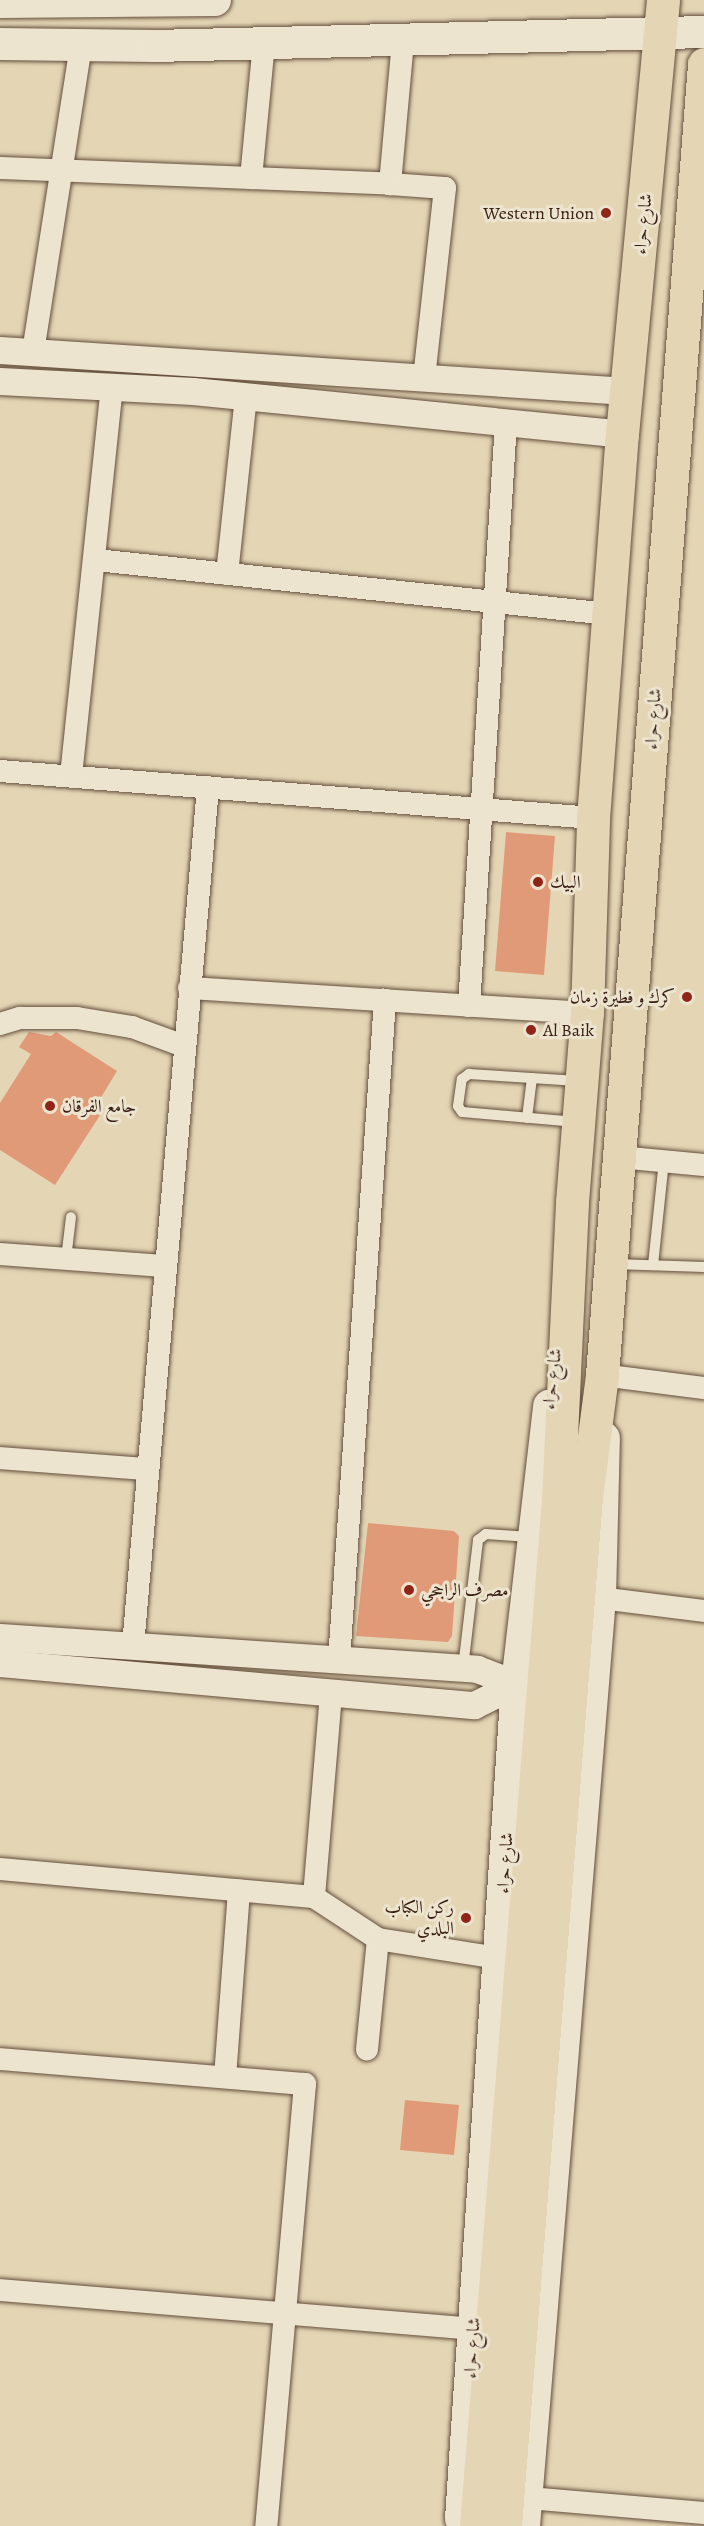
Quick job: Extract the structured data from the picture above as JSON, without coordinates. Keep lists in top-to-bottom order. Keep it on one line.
{"streets":{"main road":["شارع حراء"]},"places":["Western Union","البيك","كرك و فطيرة زمان","Al Baik","جامع الفرقان","مصرف الراجحي","ركن الكباب البلدي"]}
